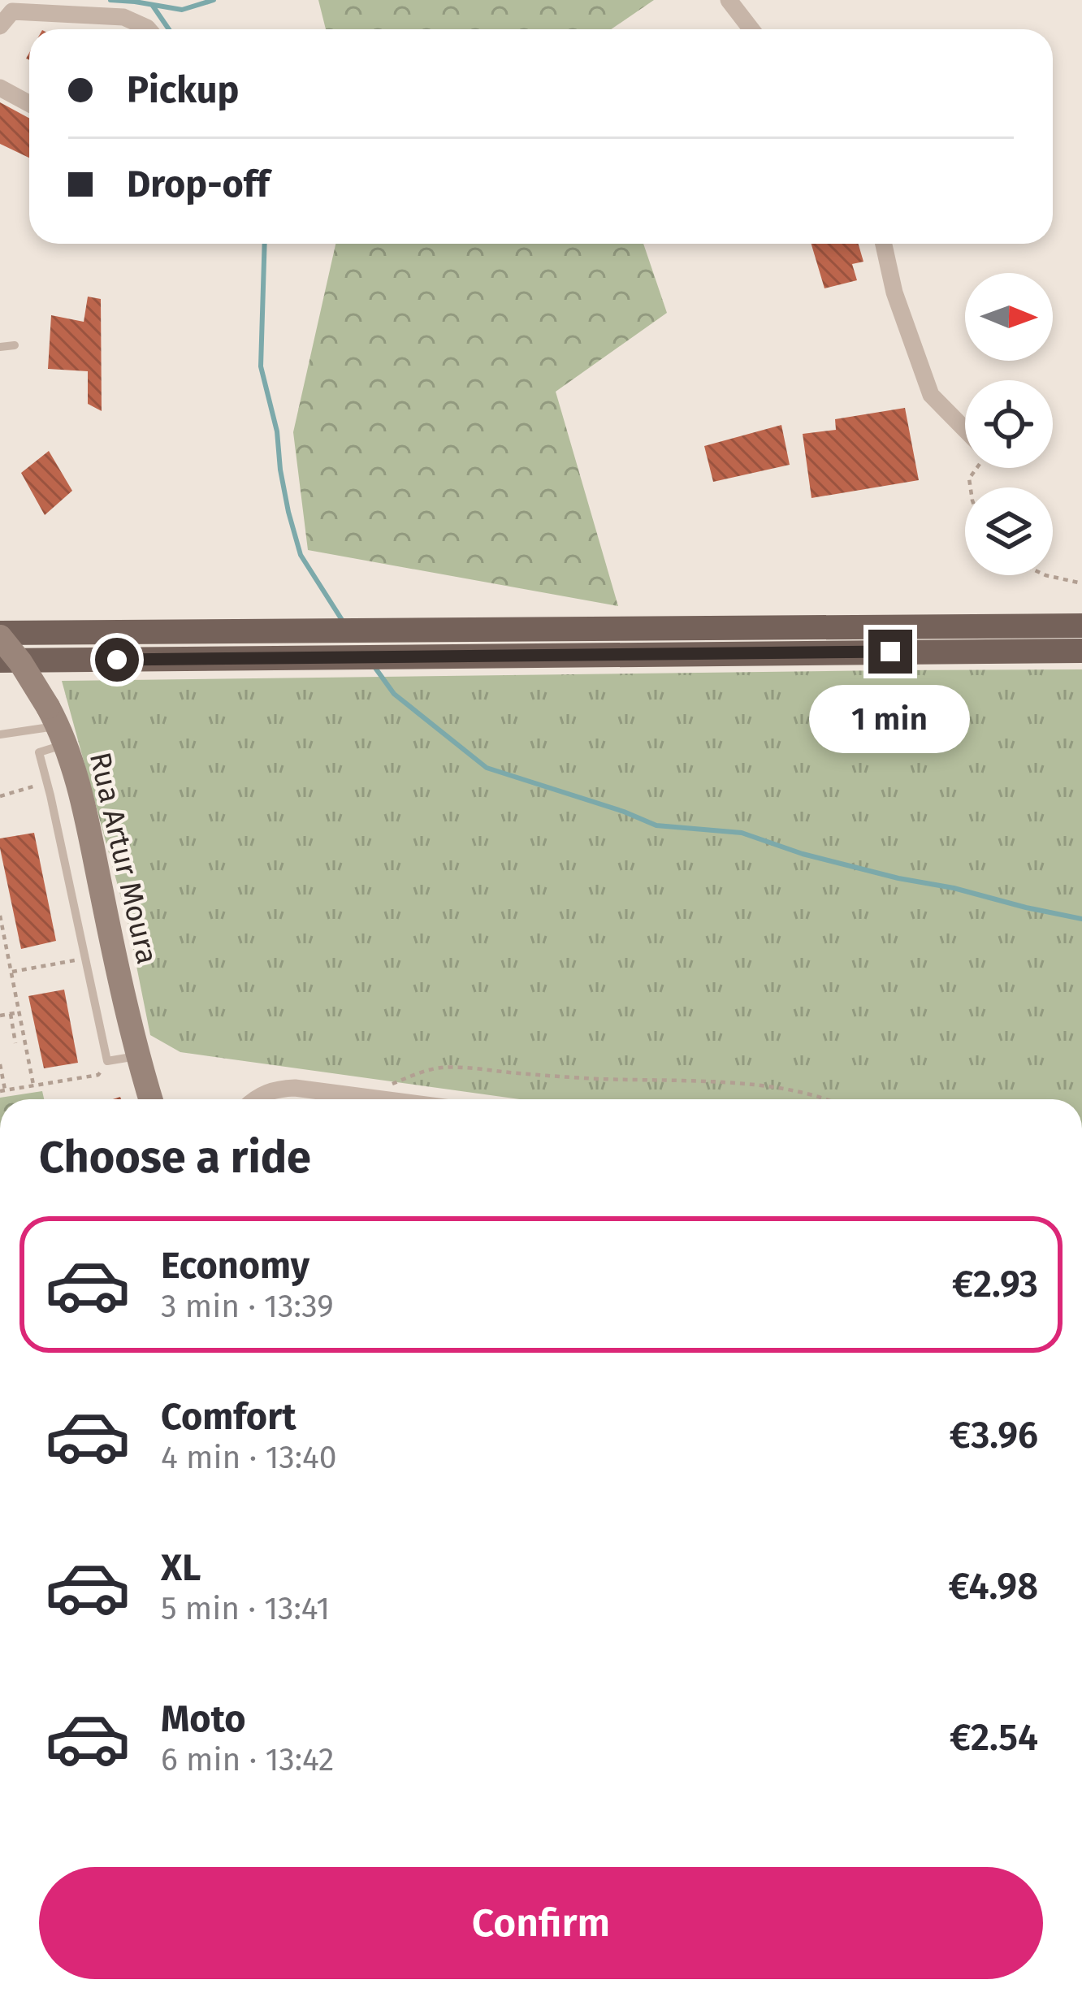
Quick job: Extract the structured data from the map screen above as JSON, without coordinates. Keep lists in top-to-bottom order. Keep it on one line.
{"streets":{"main road":["Rua Artur Moura"]},"north":"right","page":{"banner":["Pickup","Drop-off"],"bubble":"1 min","heading":"Choose a ride","list":[{"name":"Economy","note":"3 min · 13:39","value":"€2.93"},{"name":"Comfort","note":"4 min · 13:40","value":"€3.96"},{"name":"XL","note":"5 min · 13:41","value":"€4.98"},{"name":"Moto","note":"6 min · 13:42","value":"€2.54"}],"buttons":"Confirm"}}
